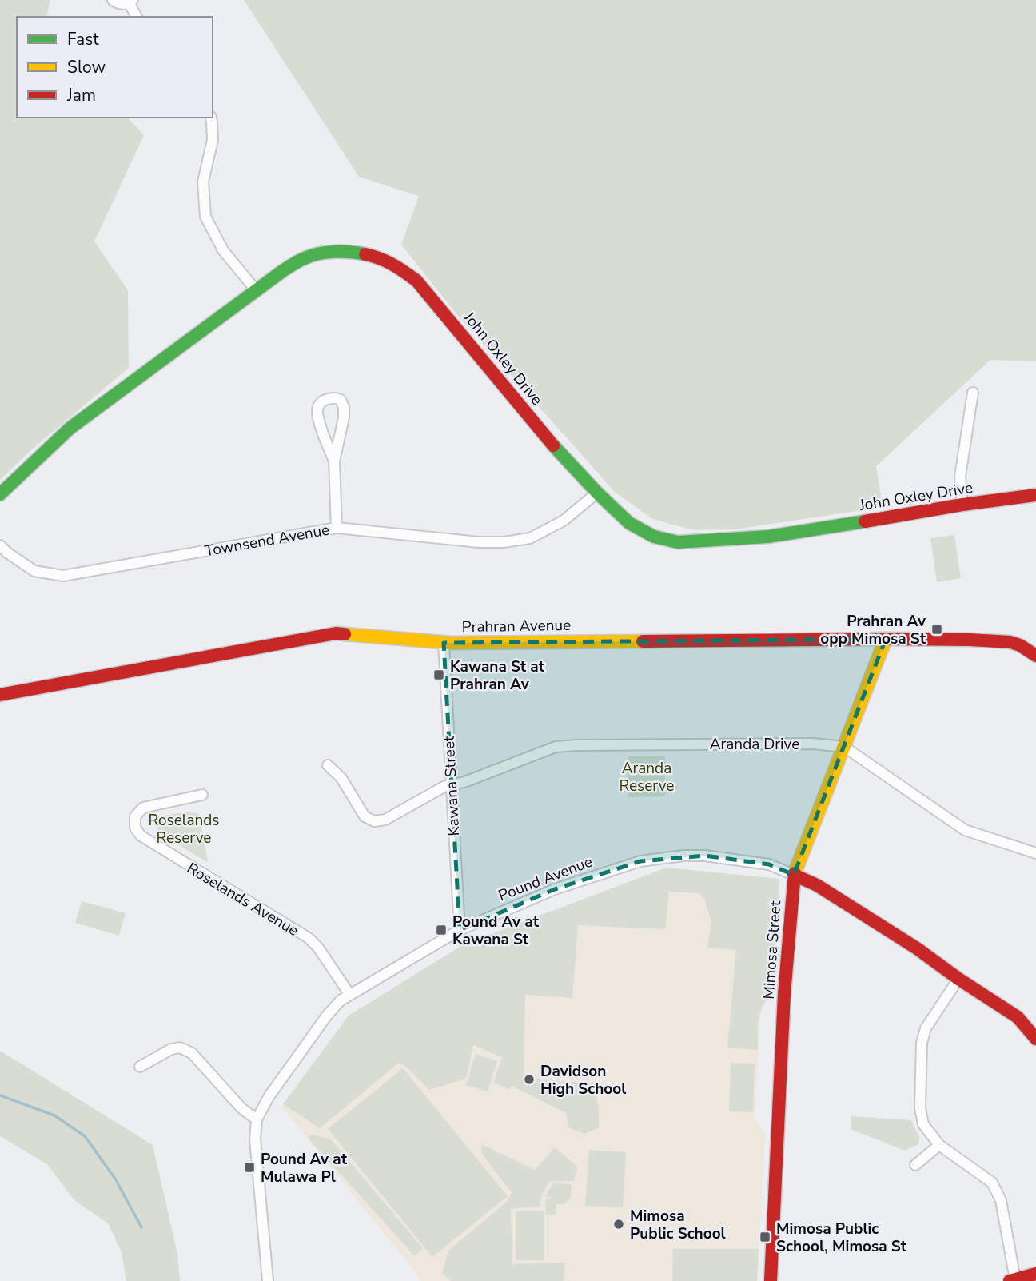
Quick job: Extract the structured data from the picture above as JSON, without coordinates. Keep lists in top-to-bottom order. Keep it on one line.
{"streets":{"street":["John Oxley Drive","Townsend Avenue","Prahran Avenue","Aranda Drive","Kawana Street","Pound Avenue","Roselands Avenue","Mimosa Street"]},"crossings":[["John Oxley Drive","Townsend Avenue"],["Prahran Avenue","Kawana Street"],["Prahran Avenue","Mimosa Street"],["Aranda Drive","Kawana Street"],["Aranda Drive","Mimosa Street"],["Kawana Street","Pound Avenue"],["Pound Avenue","Roselands Avenue"],["Pound Avenue","Mimosa Street"]],"parks":["Aranda Reserve","Roselands Reserve"],"places":{"transit":["Prahran Av opp Mimosa St","Kawana St at Prahran Av","Pound Av at Kawana St","Pound Av at Mulawa Pl","Mimosa Public School, Mimosa St"],"other":["Davidson High School","Mimosa Public School"]},"legend":["Fast","Slow","Jam"]}
